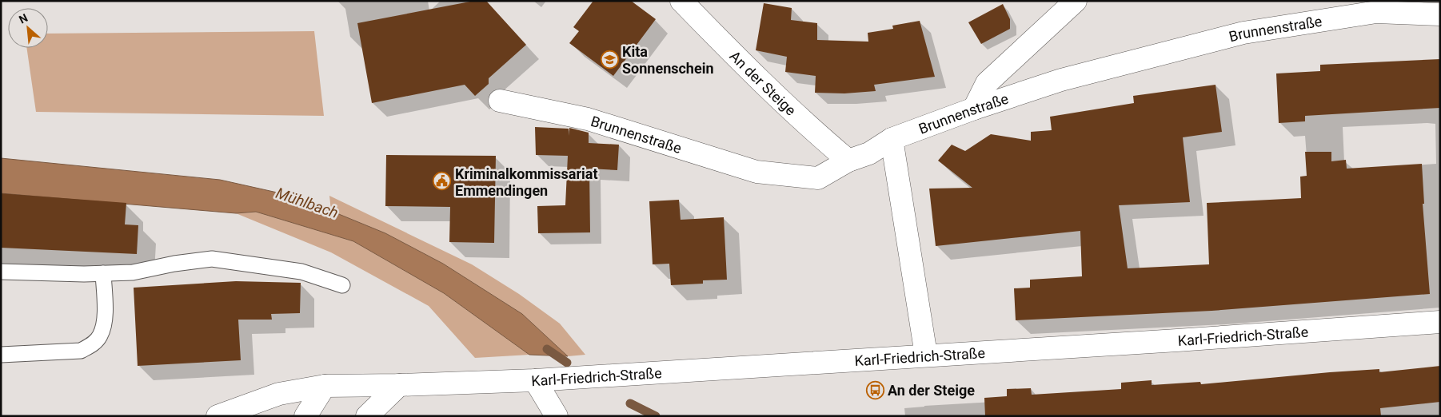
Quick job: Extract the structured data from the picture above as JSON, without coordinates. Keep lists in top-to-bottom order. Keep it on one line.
{"streets":{"street":["Brunnenstraße","An der Steige","Karl-Friedrich-Straße"]},"crossings":[["Brunnenstraße","An der Steige"]],"water":["Mühlbach"],"places":{"school or university":["Kita Sonnenschein"],"public building":["Kriminalkommissariat Emmendingen"],"bus stop":["An der Steige"]},"north":"top left"}
